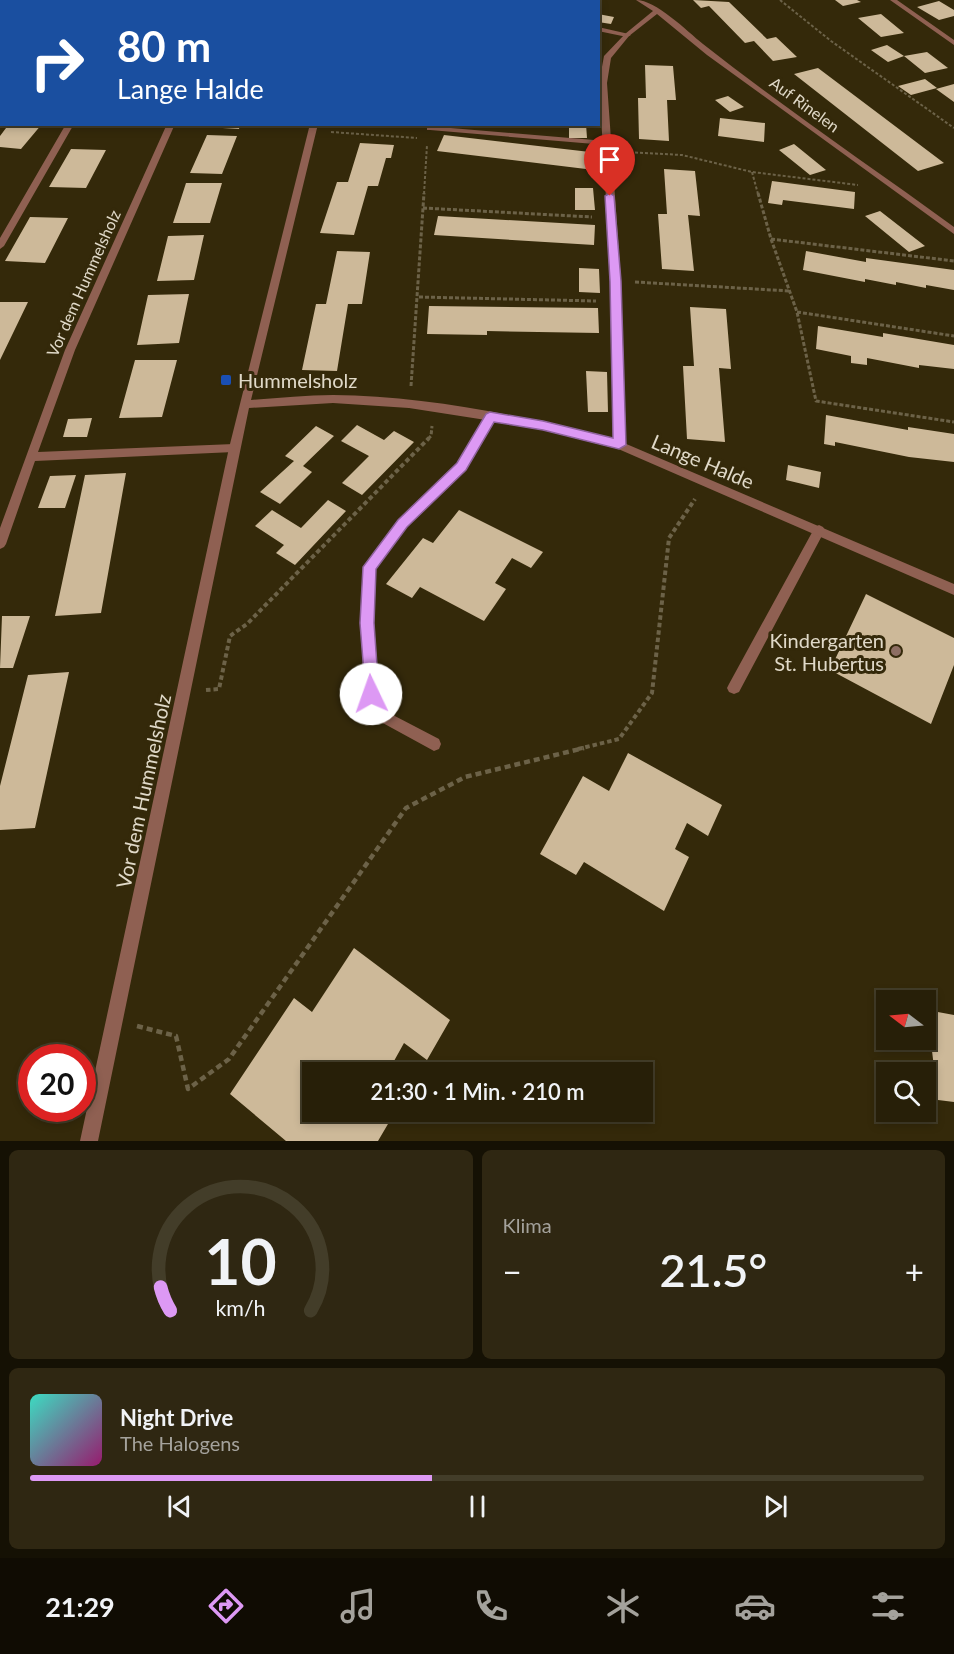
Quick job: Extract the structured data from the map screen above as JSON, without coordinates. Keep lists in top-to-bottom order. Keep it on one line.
{"streets":{"street":["Auf Rinelen","Vor dem Hummelsholz","Lange Halde"]},"crossings":[["Vor dem Hummelsholz","Lange Halde"]],"places":{"transit":["Hummelsholz"],"other":["Kindergarten St. Hubertus"]},"north":"left","page":{"turn":["80 m","Lange Halde"],"limit":"20","trip":"21:30 · 1 Min. · 210 m","tile":"Klima","heat":["−","21.5°","+"],"song":["Night Drive","The Halogens"],"tabs":"21:29","gauge":["10","km/h"]}}
